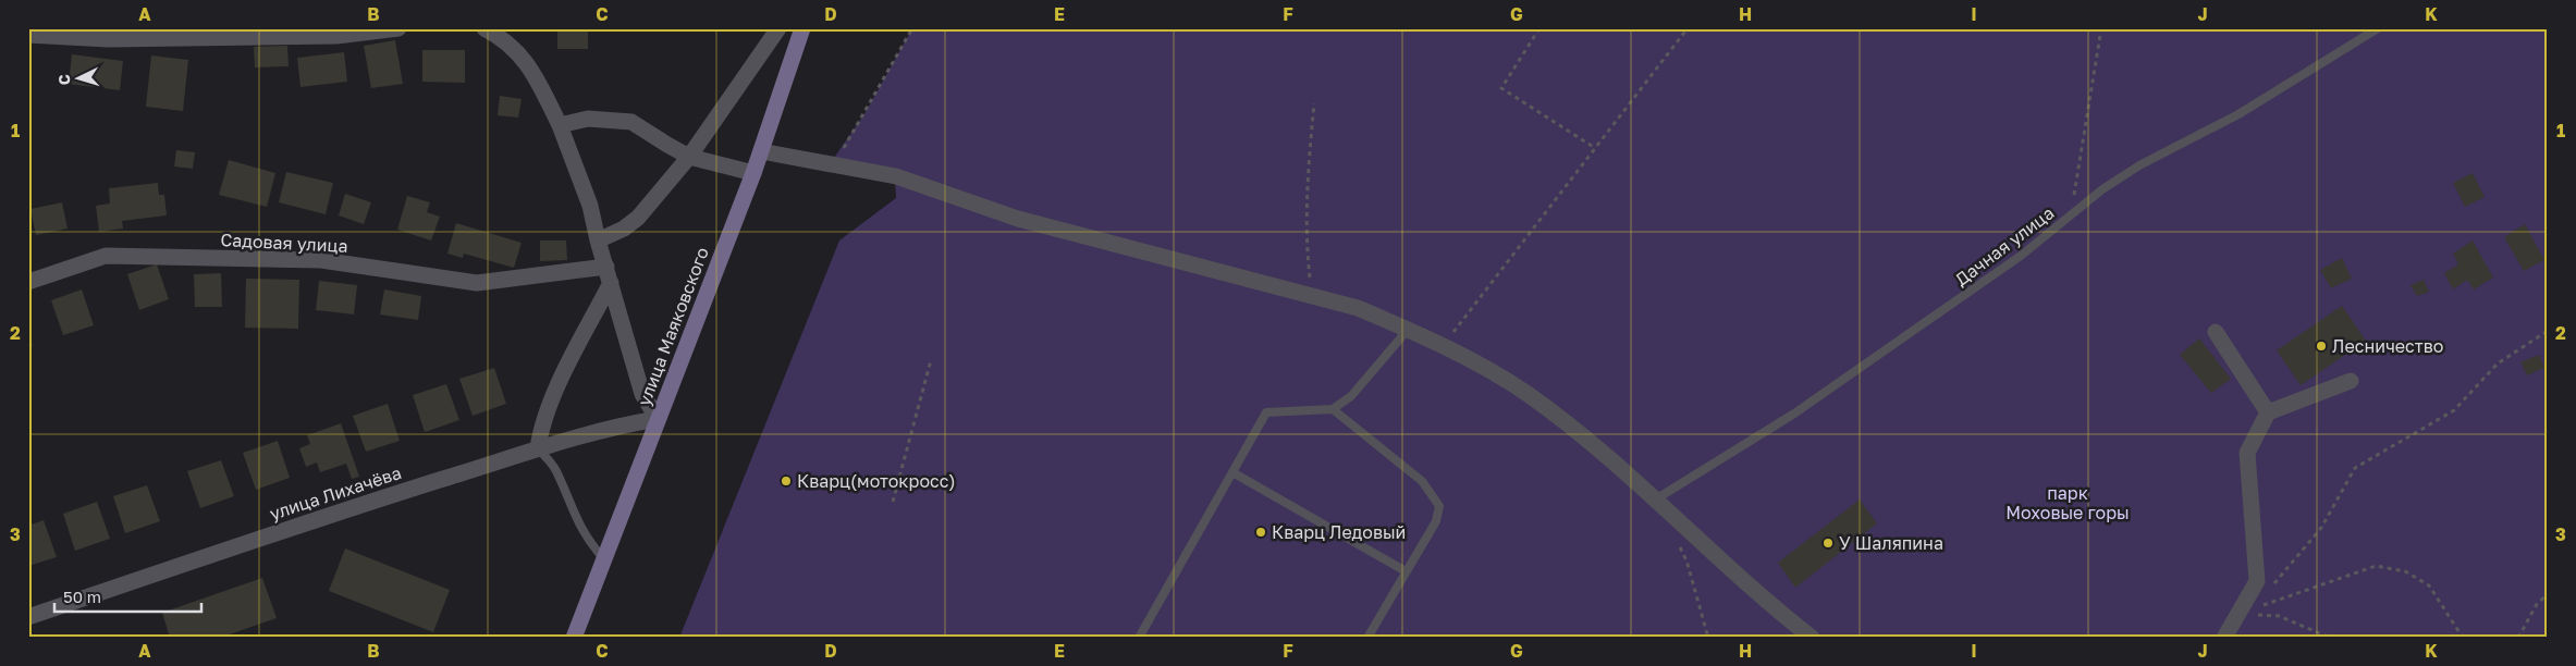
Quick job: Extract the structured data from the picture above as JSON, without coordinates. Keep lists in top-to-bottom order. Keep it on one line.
{"streets":{"main road":["улица Маяковского"],"street":["Садовая улица","улица Лихачёва"],"lane":["Дачная улица"]},"crossings":[["улица Маяковского","улица Лихачёва"]],"parks":["парк Моховые горы"],"places":["Лесничество","Кварц(мотокросс)","Кварц Ледовый","У Шаляпина"],"scale_bar":"50 m","north":"left","grid":{"columns":["A","B","C","D","E","F","G","H","I","J","K"],"rows":["1","2","3"]}}
